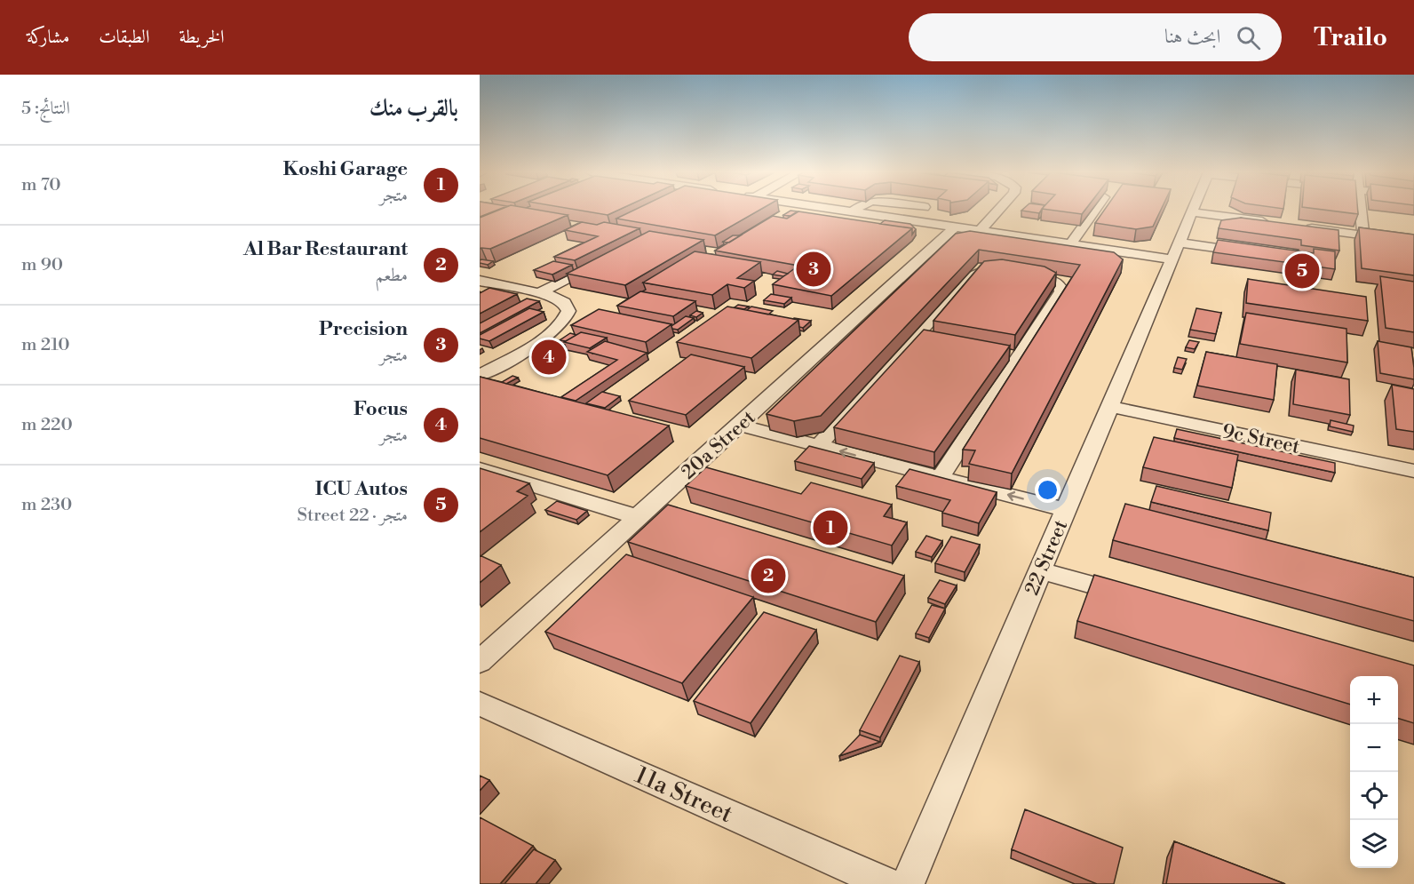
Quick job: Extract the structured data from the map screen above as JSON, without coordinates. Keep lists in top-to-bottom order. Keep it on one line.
{"streets":{"street":["9c Street","20a Street","22 Street","11a Street"]},"crossings":[["9c Street","22 Street"]],"page":{"header":"Trailo","search":"ابحث هنا","nav":["الخريطة","الطبقات","مشاركة"],"heading":["بالقرب منك","النتائج: 5"],"list":[{"mark":"1","name":"Koshi Garage","note":"متجر","value":"70 m"},{"mark":"2","name":"Al Bar Restaurant","note":"مطعم","value":"90 m"},{"mark":"3","name":"Precision","note":"متجر","value":"210 m"},{"mark":"4","name":"Focus","note":"متجر","value":"220 m"},{"mark":"5","name":"ICU Autos","note":"متجر · 22 Street","value":"230 m"}],"pins":["3","5","4","1","2"],"map_buttons":["+","−"]}}
